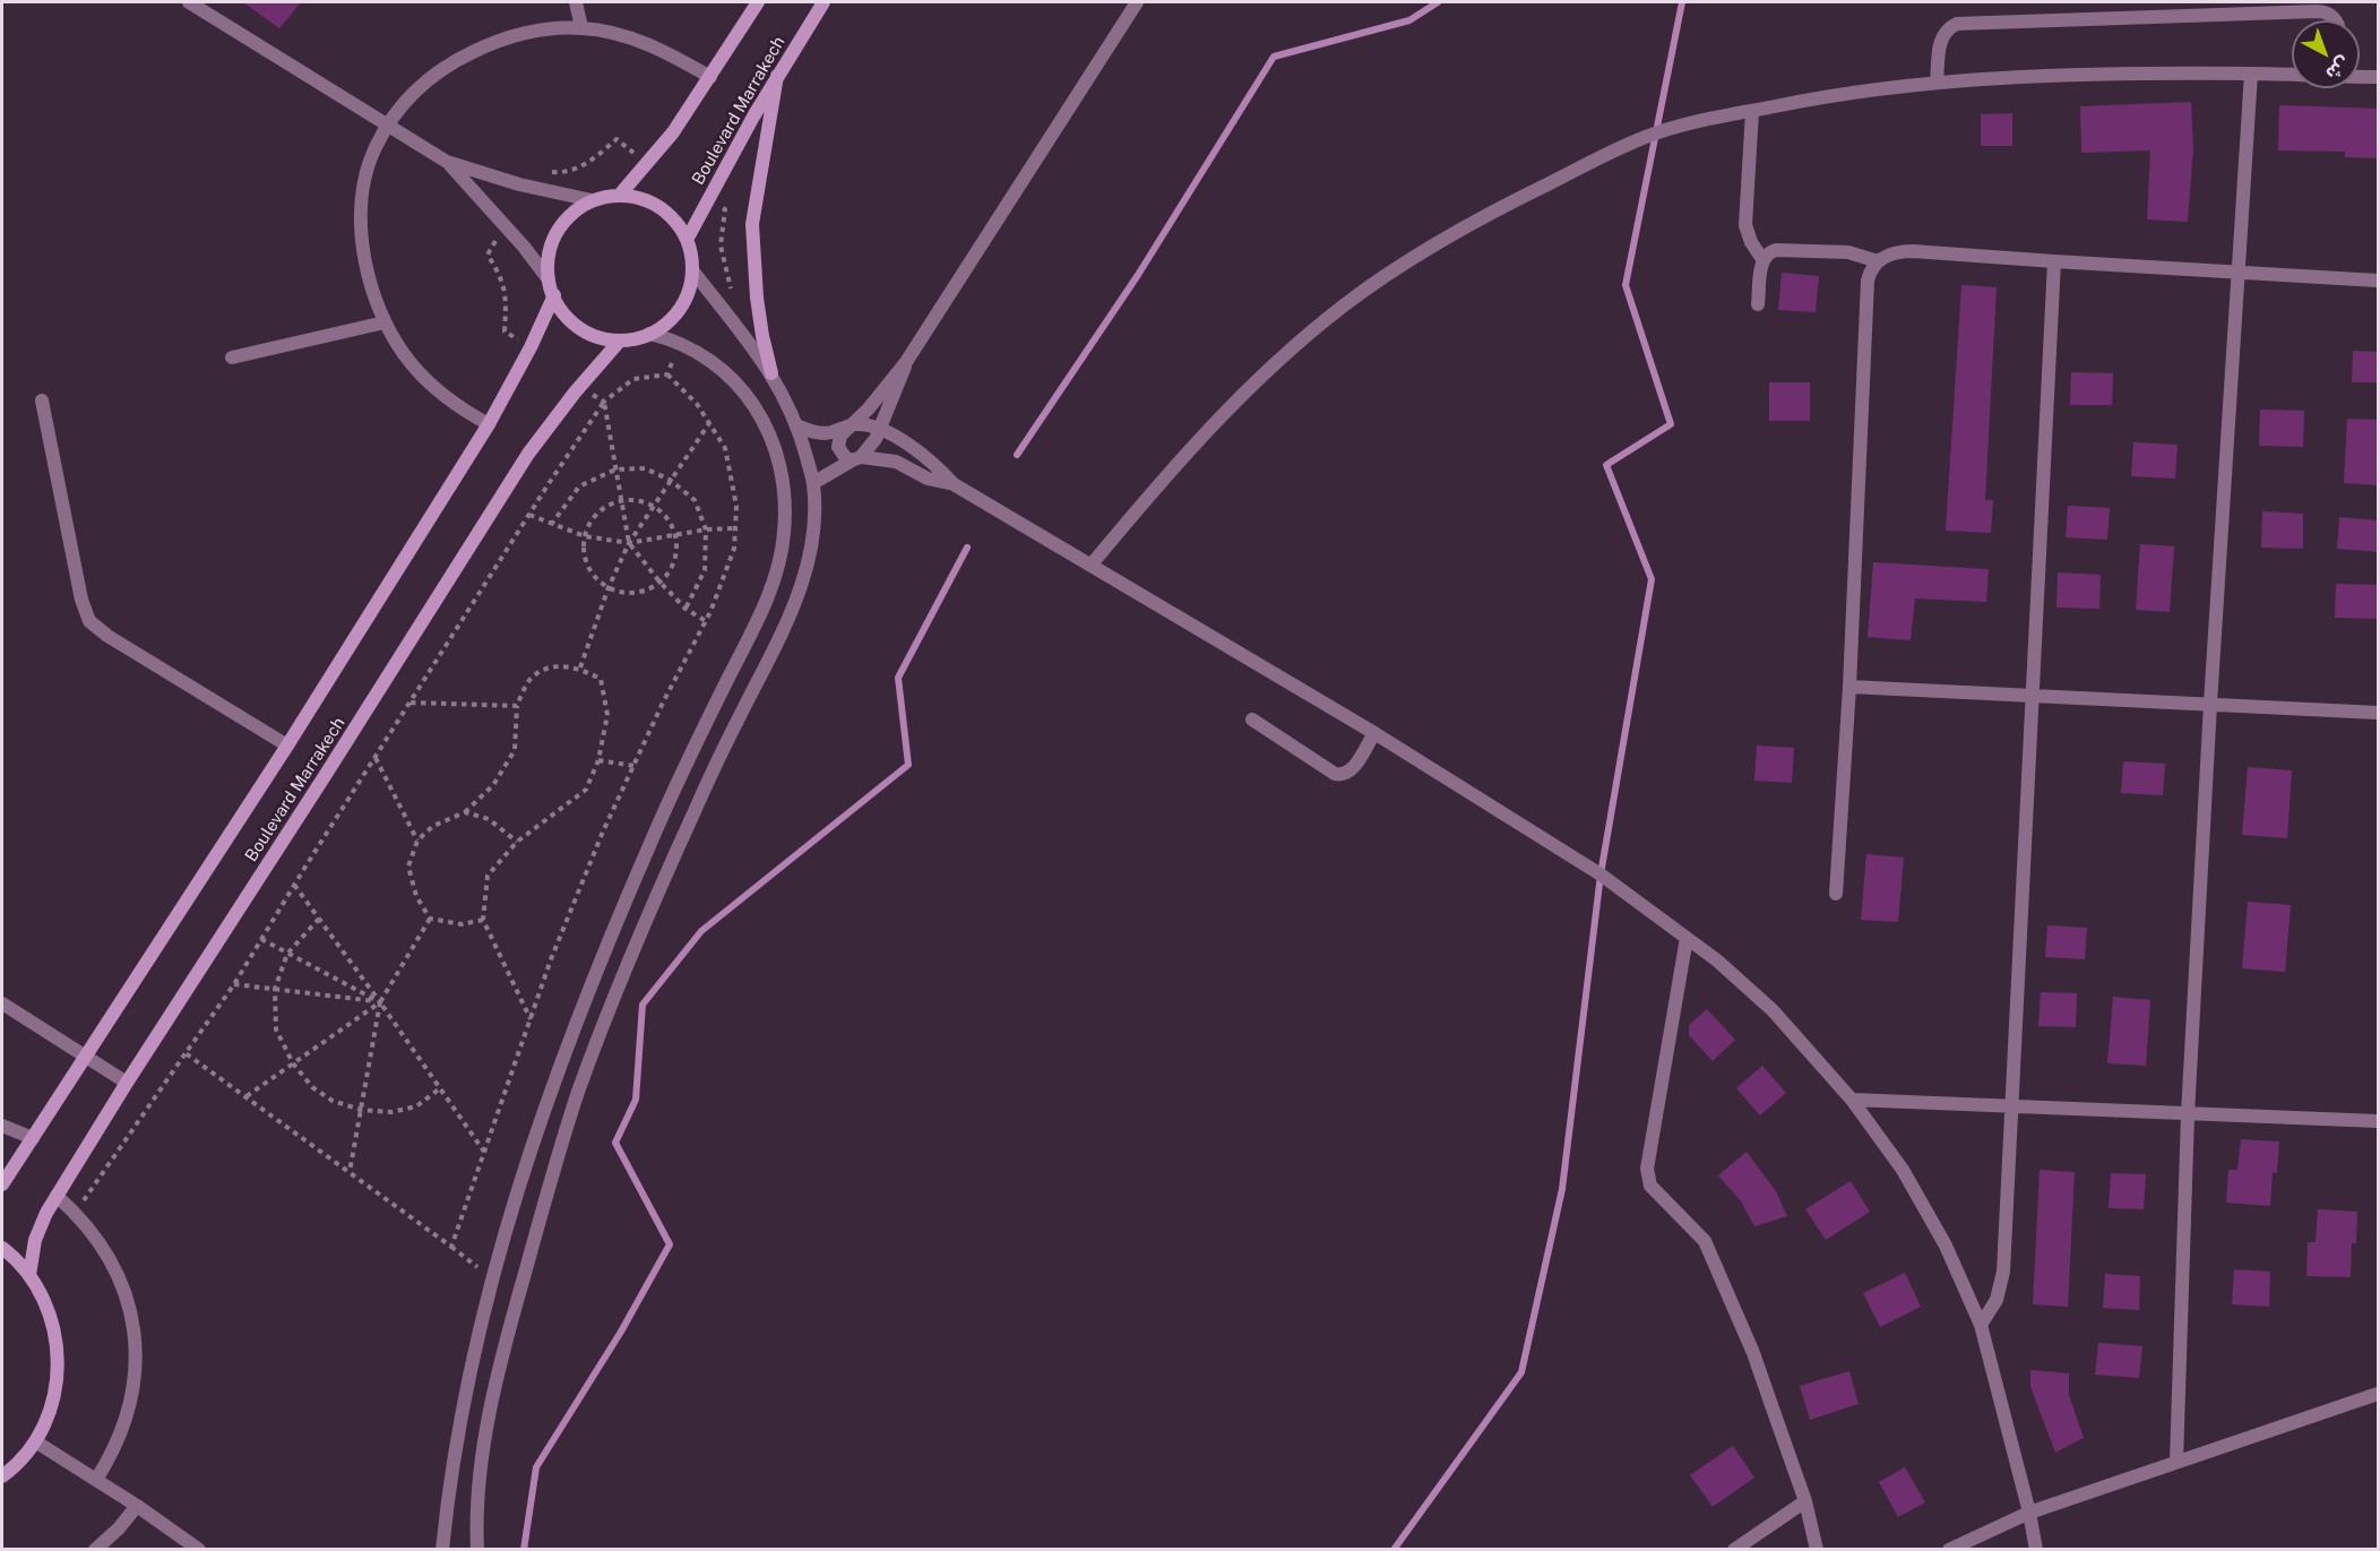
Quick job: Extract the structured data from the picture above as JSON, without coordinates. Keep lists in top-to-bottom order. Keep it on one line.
{"streets":{"main road":["Boulevard Marrakech"]},"north":"bottom right"}
